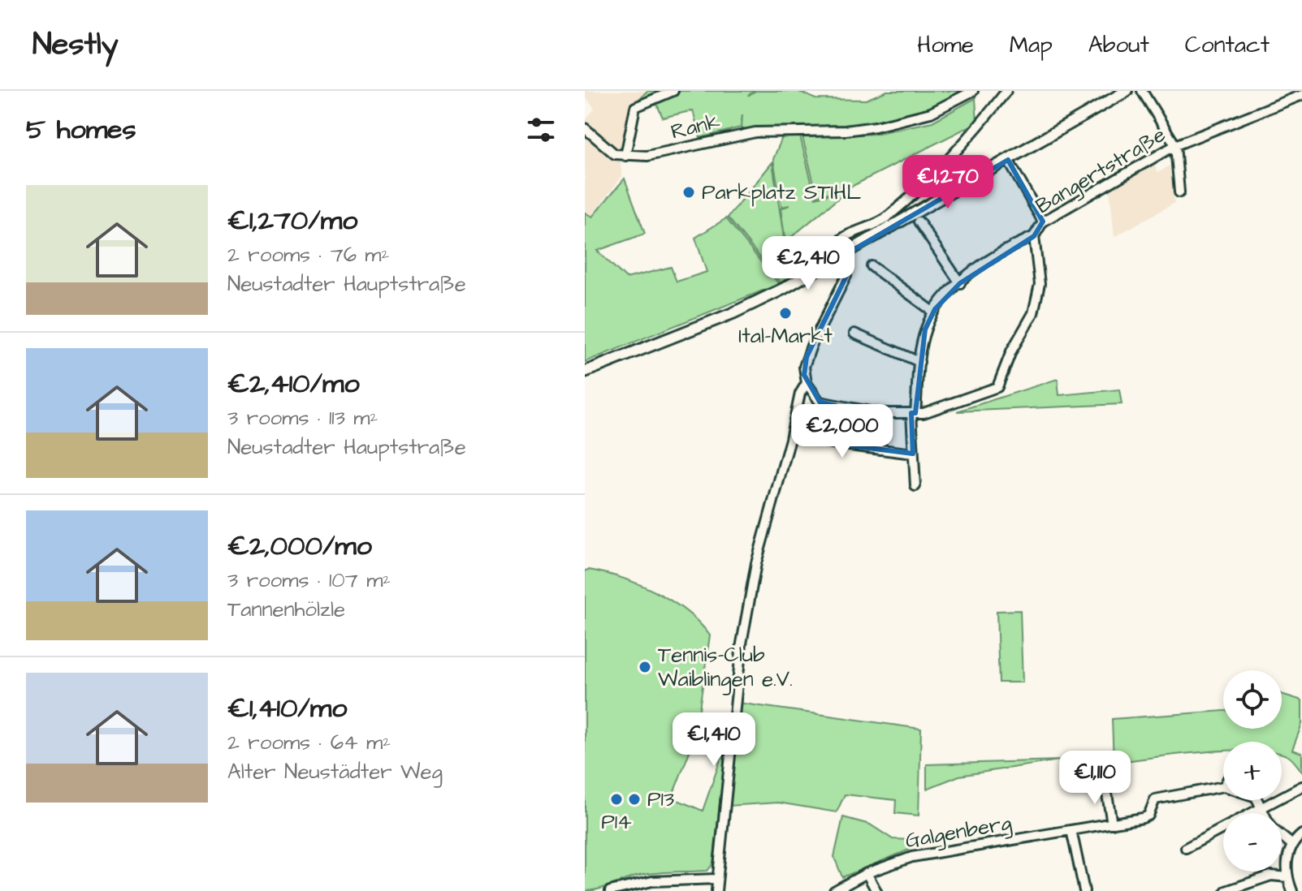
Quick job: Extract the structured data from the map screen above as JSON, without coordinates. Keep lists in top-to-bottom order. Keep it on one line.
{"streets":{"street":["Rank","Bangertstraße","Galgenberg"]},"places":["Parkplatz STIHL","Ital-Markt","Tennis-Club Waiblingen e.V.","P14","P13"],"page":{"header":"Nestly","nav":["Home","Map","About","Contact"],"heading":"5 homes","price":["€1,270","€2,410","€2,000","€1,410","€1,110"],"list":[{"name":"€1,270/mo","note":"2 rooms · 76 m² · Neustadter Hauptstraße"},{"name":"€2,410/mo","note":"3 rooms · 113 m² · Neustadter Hauptstraße"},{"name":"€2,000/mo","note":"3 rooms · 107 m² · Tannenhölzle"},{"name":"€1,410/mo","note":"2 rooms · 64 m² · Alter Neustädter Weg"}],"map_buttons":["+","−"]}}
